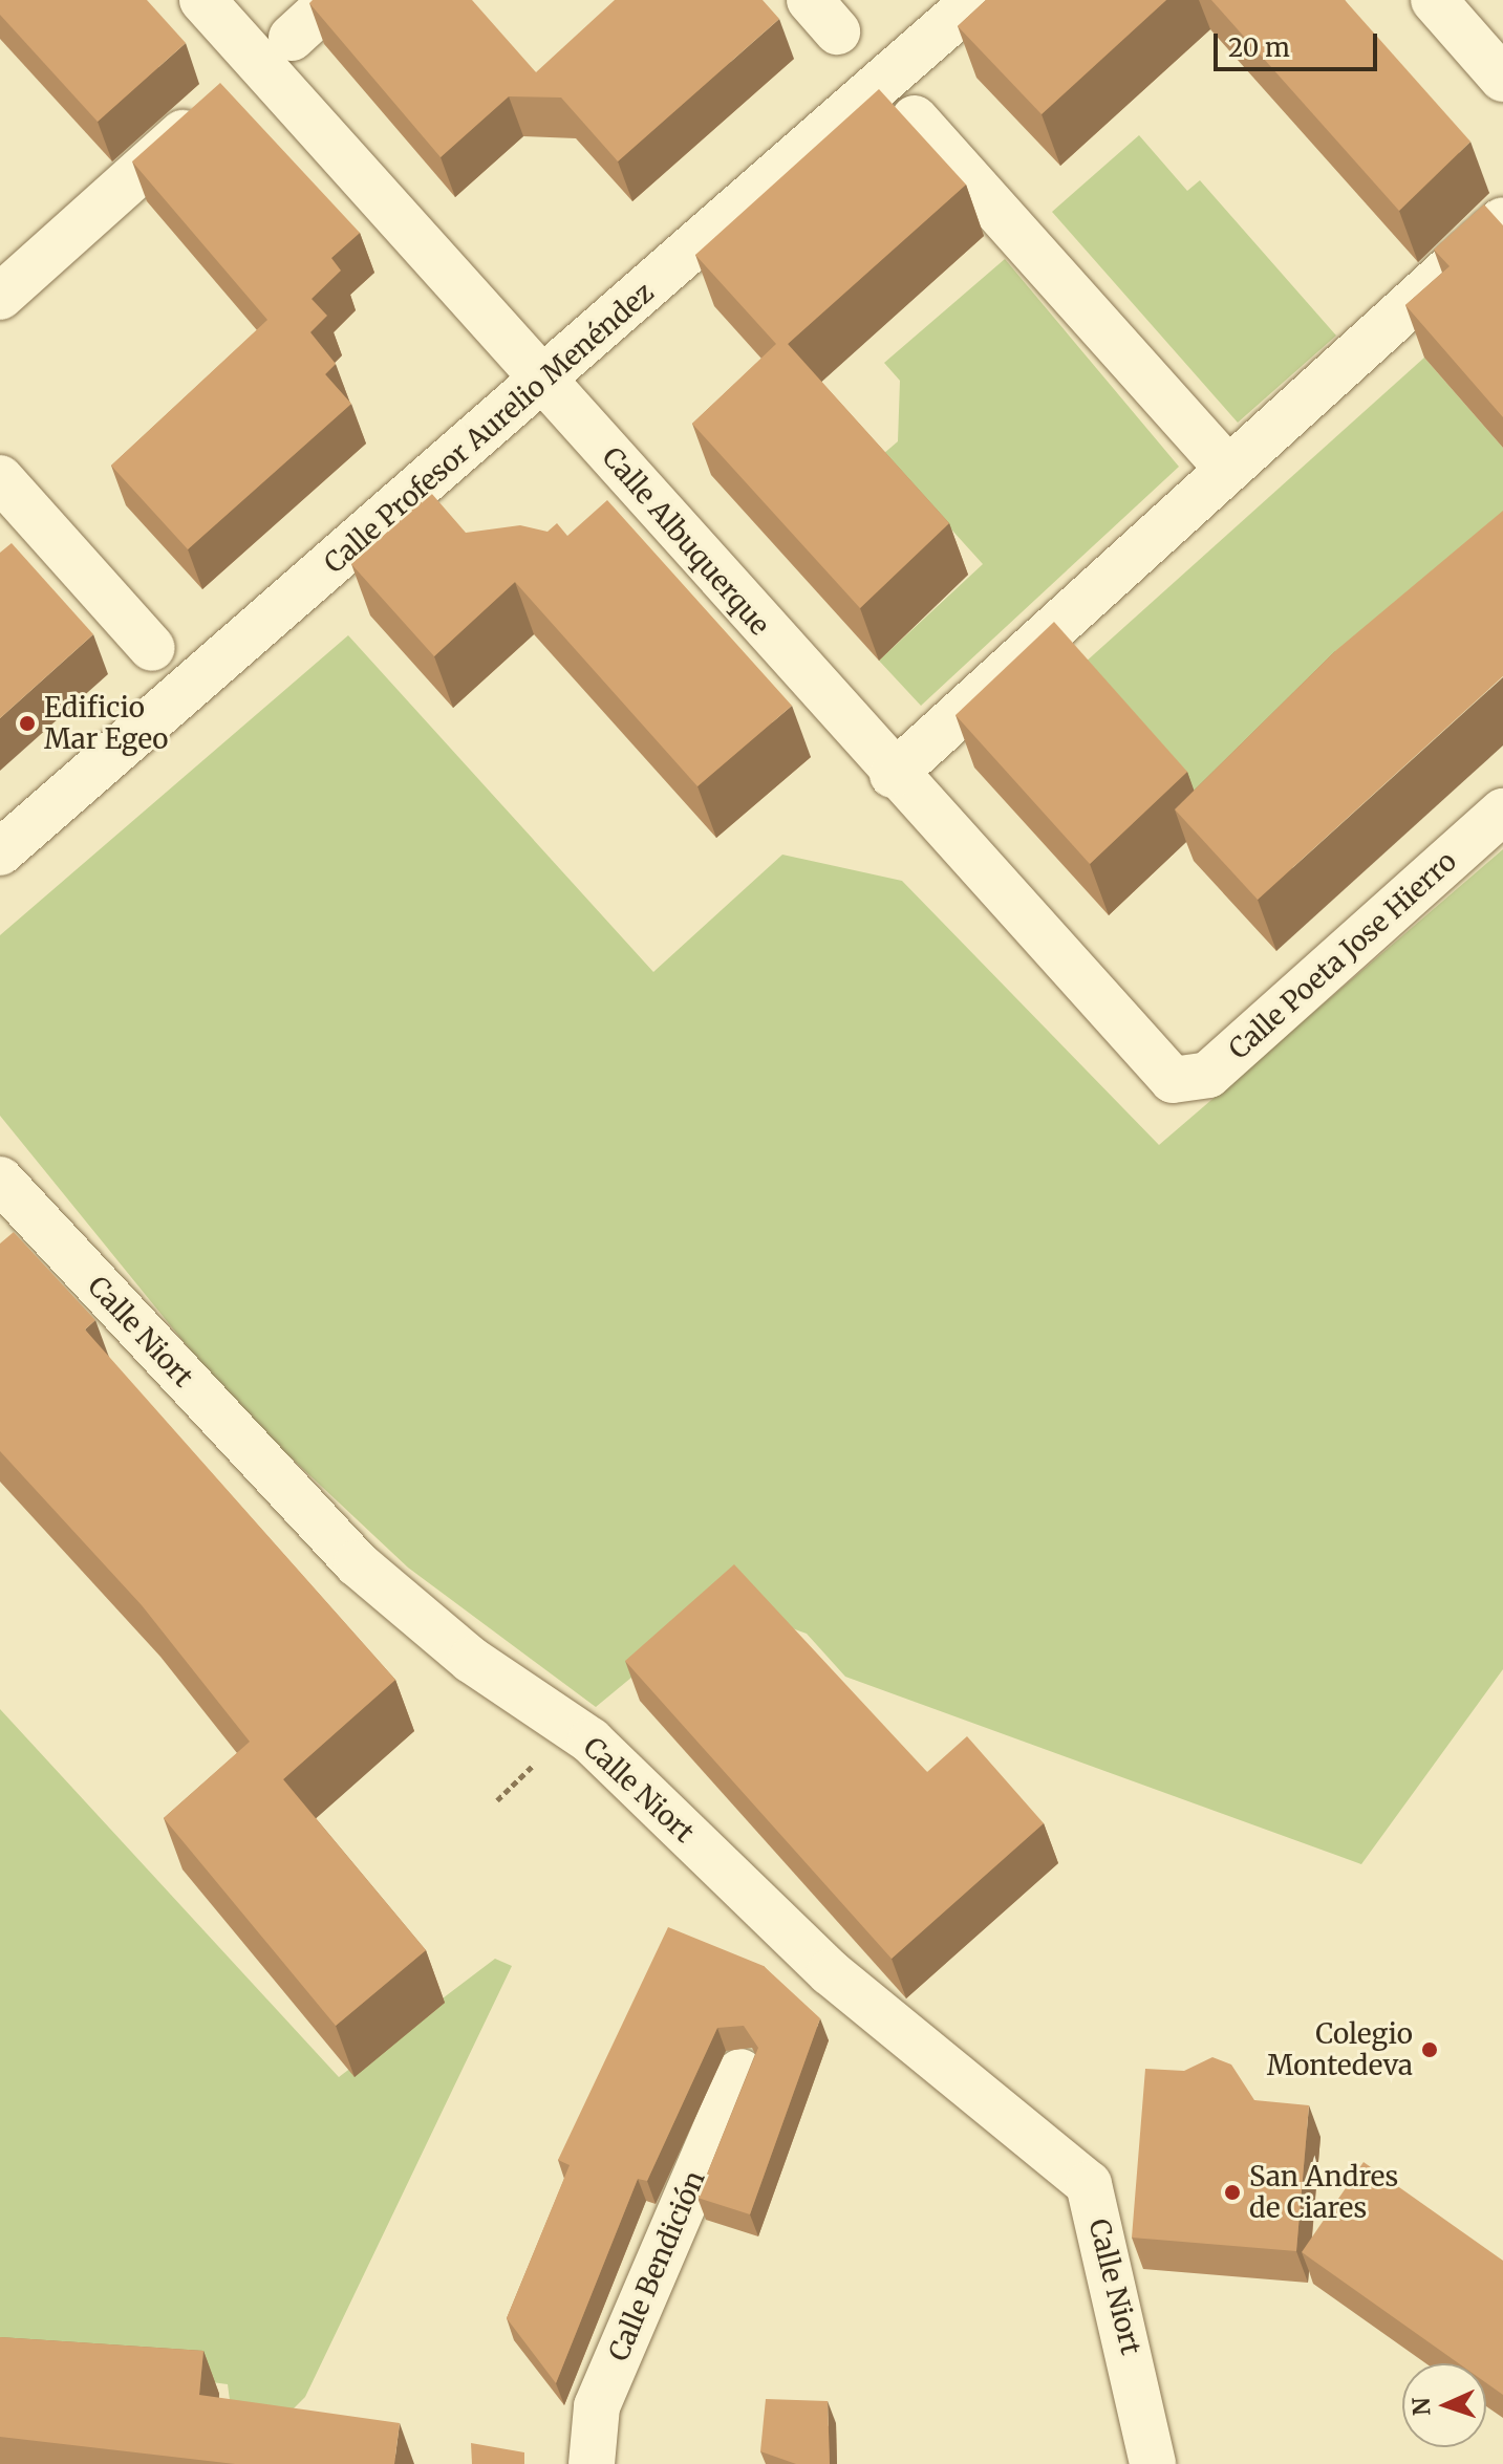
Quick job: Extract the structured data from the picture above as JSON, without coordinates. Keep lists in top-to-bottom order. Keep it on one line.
{"streets":{"street":["Calle Profesor Aurelio Menéndez","Calle Albuquerque","Calle Poeta Jose Hierro","Calle Niort","Calle Bendición"]},"crossings":[["Calle Profesor Aurelio Menéndez","Calle Albuquerque"],["Calle Albuquerque","Calle Poeta Jose Hierro"]],"places":["Edificio Mar Egeo","Colegio Montedeva","San Andres de Ciares"],"scale_bar":"20 m","north":"left"}
